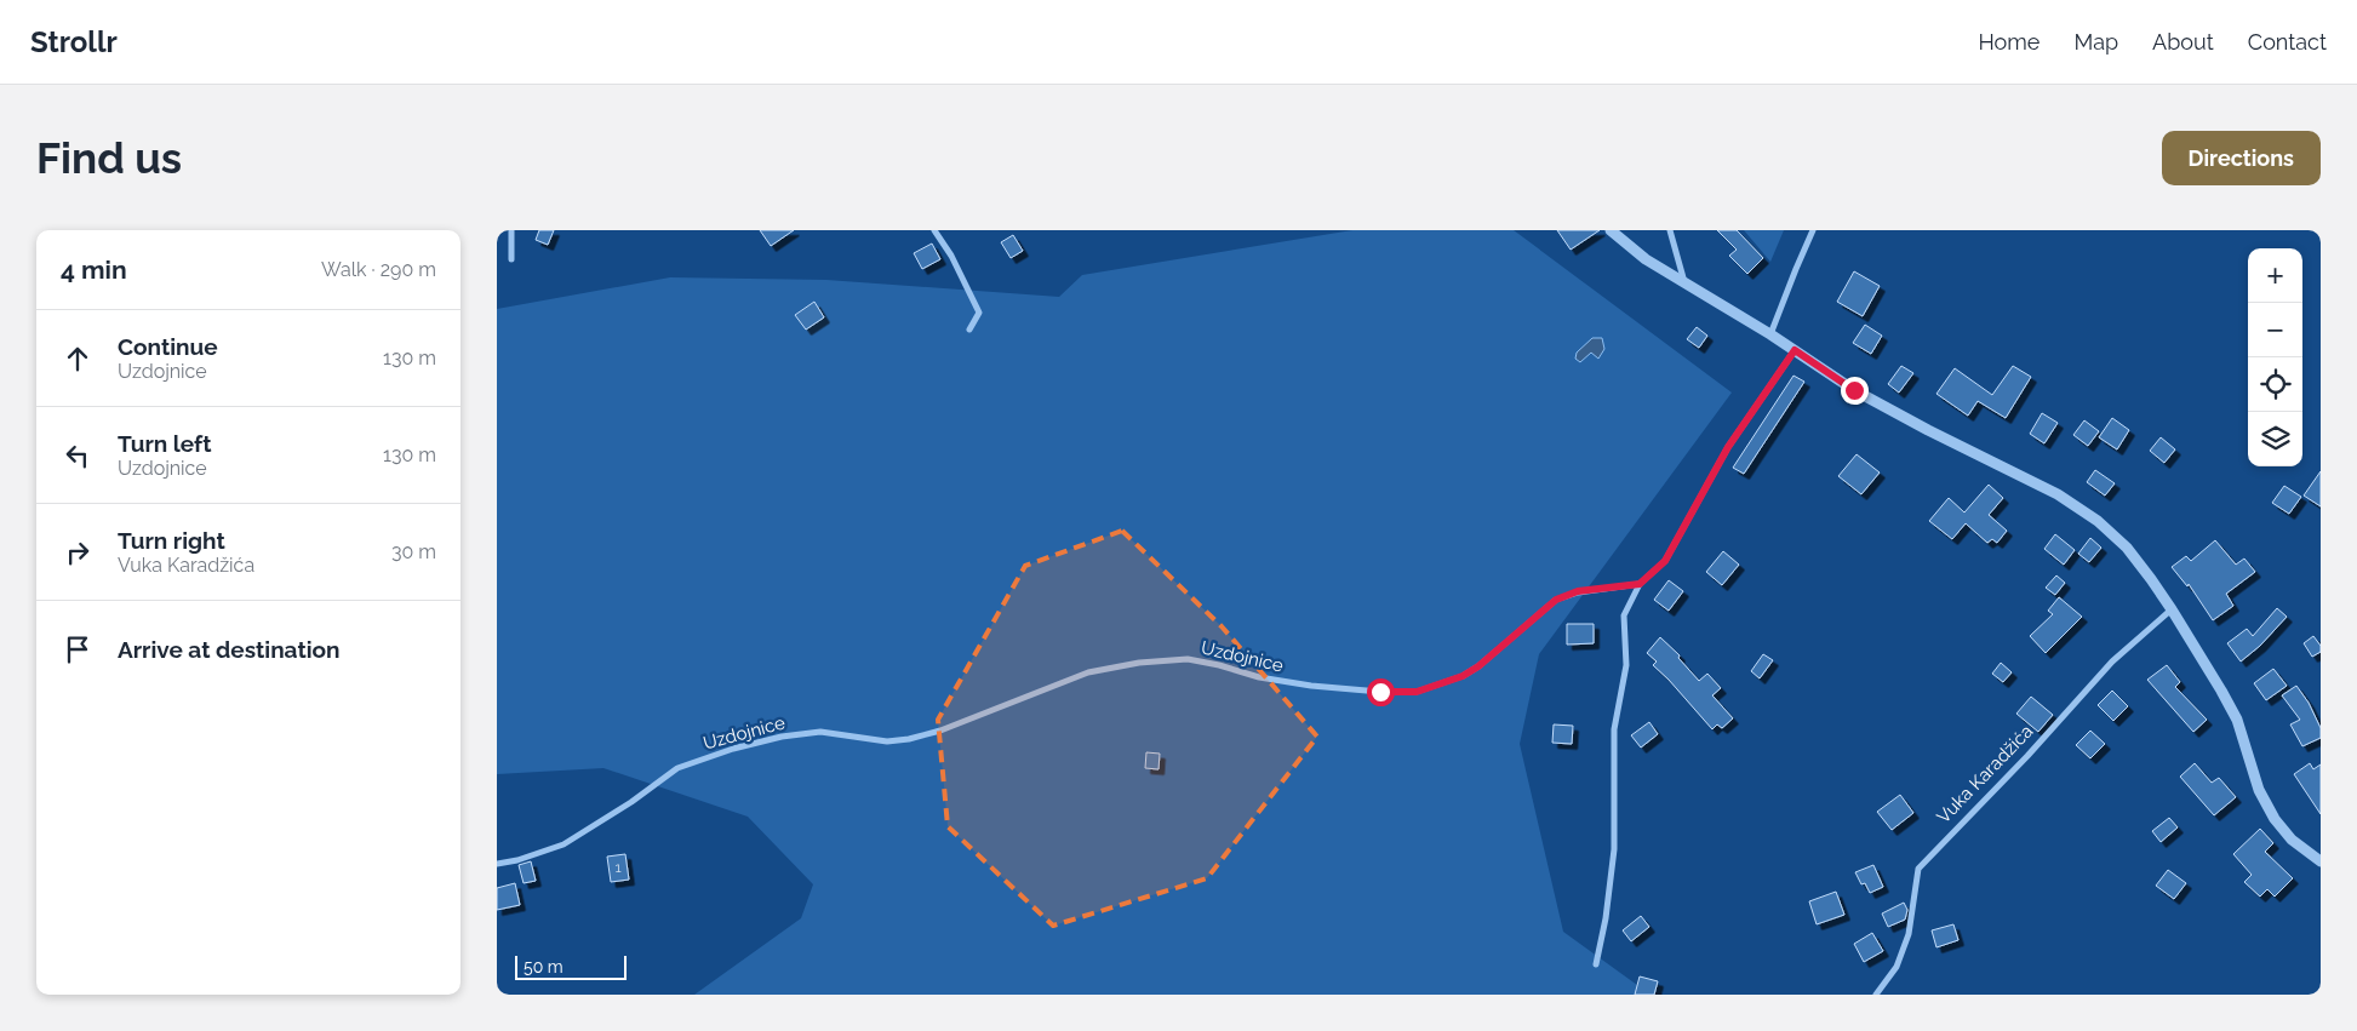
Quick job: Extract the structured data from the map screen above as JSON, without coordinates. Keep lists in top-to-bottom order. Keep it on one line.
{"streets":{"street":["Uzdojnice","Vuka Karadžića"]},"house_numbers":["1"],"scale_bar":"50 m","page":{"header":"Strollr","nav":["Home","Map","About","Contact"],"buttons":"Directions","title":"Find us","heading":["4 min","Walk · 290 m"],"map_buttons":["+","−"],"list":[["Continue","Uzdojnice","130 m"],["Turn left","Uzdojnice","130 m"],["Turn right","Vuka Karadžića","30 m"],"Arrive at destination"],"scale":"50 m"}}
